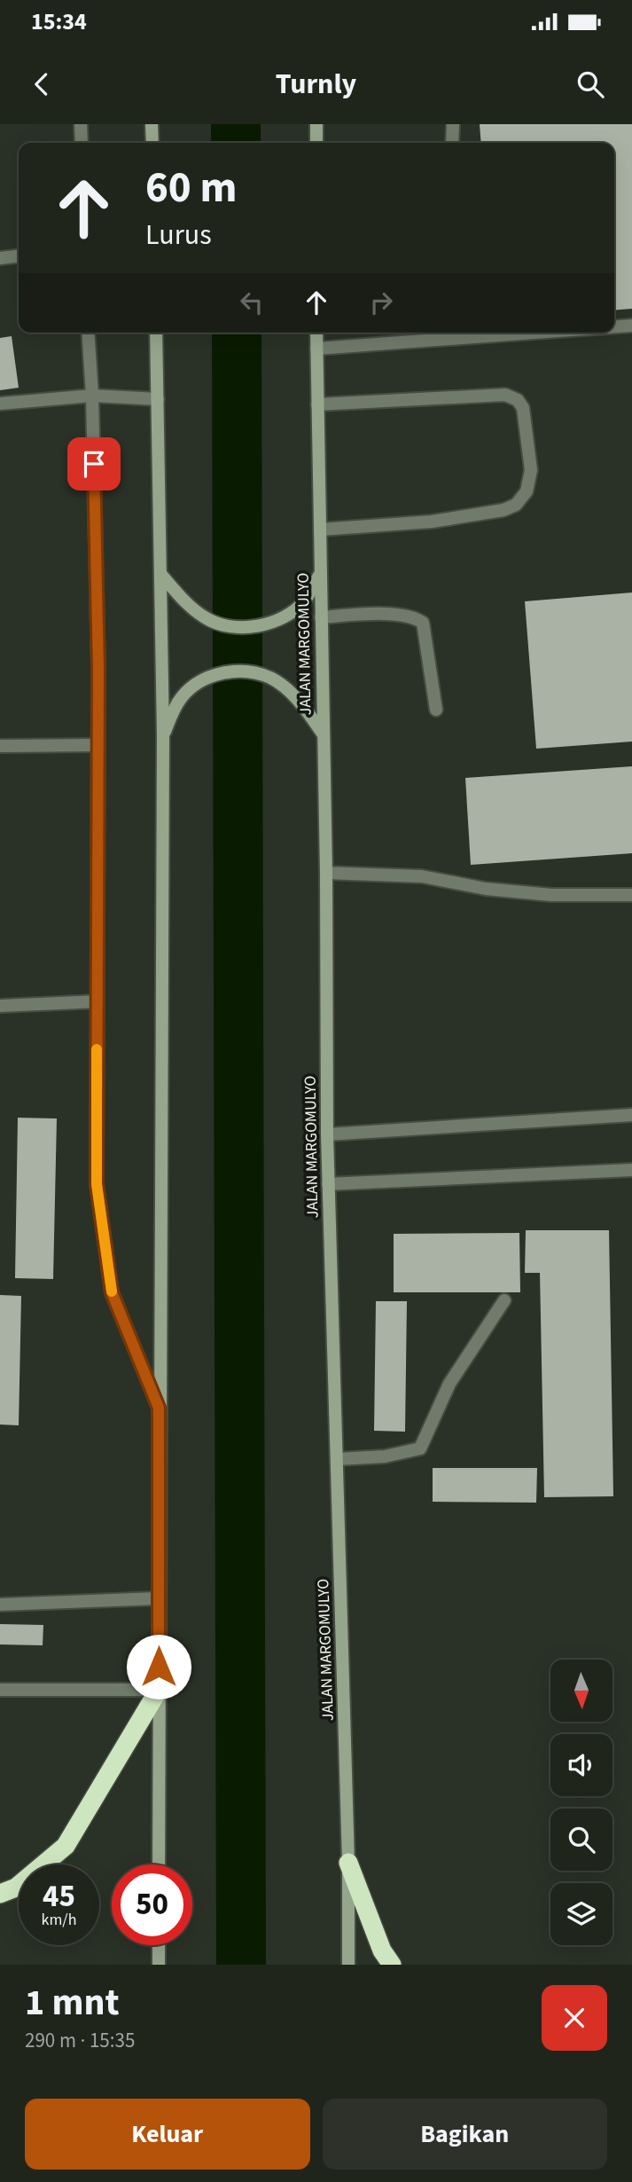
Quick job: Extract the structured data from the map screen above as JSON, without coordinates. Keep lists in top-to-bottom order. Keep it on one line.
{"streets":{"main road":["JALAN MARGOMULYO"]},"north":"bottom","page":{"status":"15:34","header":"Turnly","turn":["60 m","Lurus"],"speed":"45 km/h","limit":"50","heading":["1 mnt","290 m · 15:35"],"buttons":["Keluar","Bagikan"]}}
